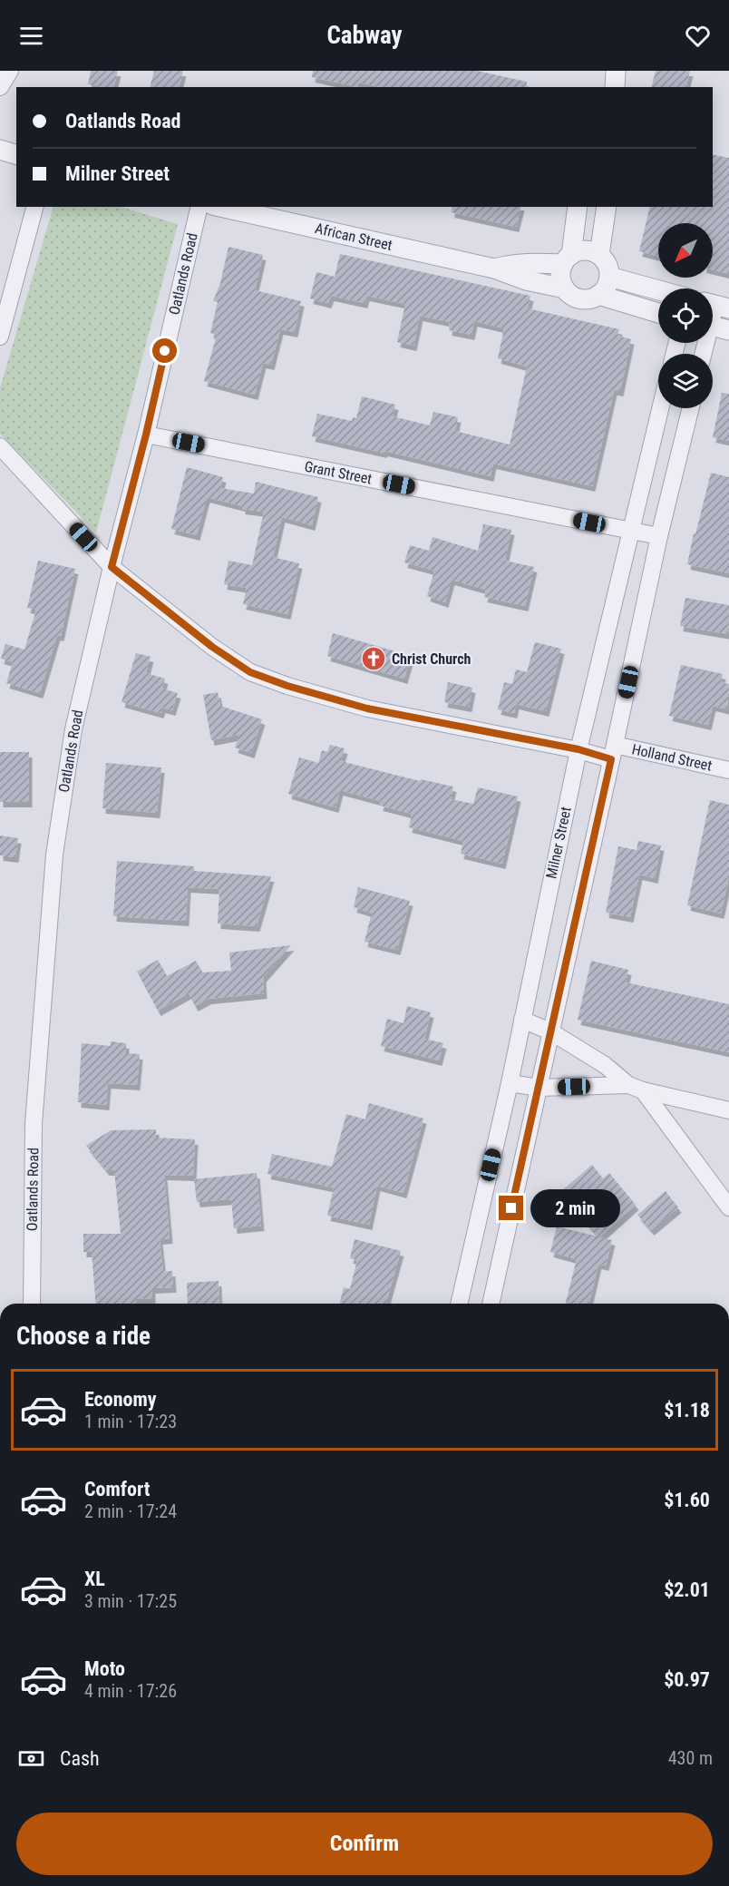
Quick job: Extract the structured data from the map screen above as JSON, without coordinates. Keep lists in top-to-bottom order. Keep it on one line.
{"streets":{"street":["African Street","Oatlands Road","Grant Street","Holland Street","Milner Street"]},"crossings":[["Oatlands Road","Grant Street"],["Oatlands Road","Holland Street"],["Grant Street","Milner Street"],["Holland Street","Milner Street"]],"places":{"church":["Christ Church"]},"north":"bottom left","page":{"header":"Cabway","banner":["Oatlands Road","Milner Street"],"bubble":"2 min","heading":"Choose a ride","list":[{"name":"Economy","note":"1 min · 17:23","value":"$1.18"},{"name":"Comfort","note":"2 min · 17:24","value":"$1.60"},{"name":"XL","note":"3 min · 17:25","value":"$2.01"},{"name":"Moto","note":"4 min · 17:26","value":"$0.97"}],"pay":["Cash","430 m"],"buttons":"Confirm"}}
